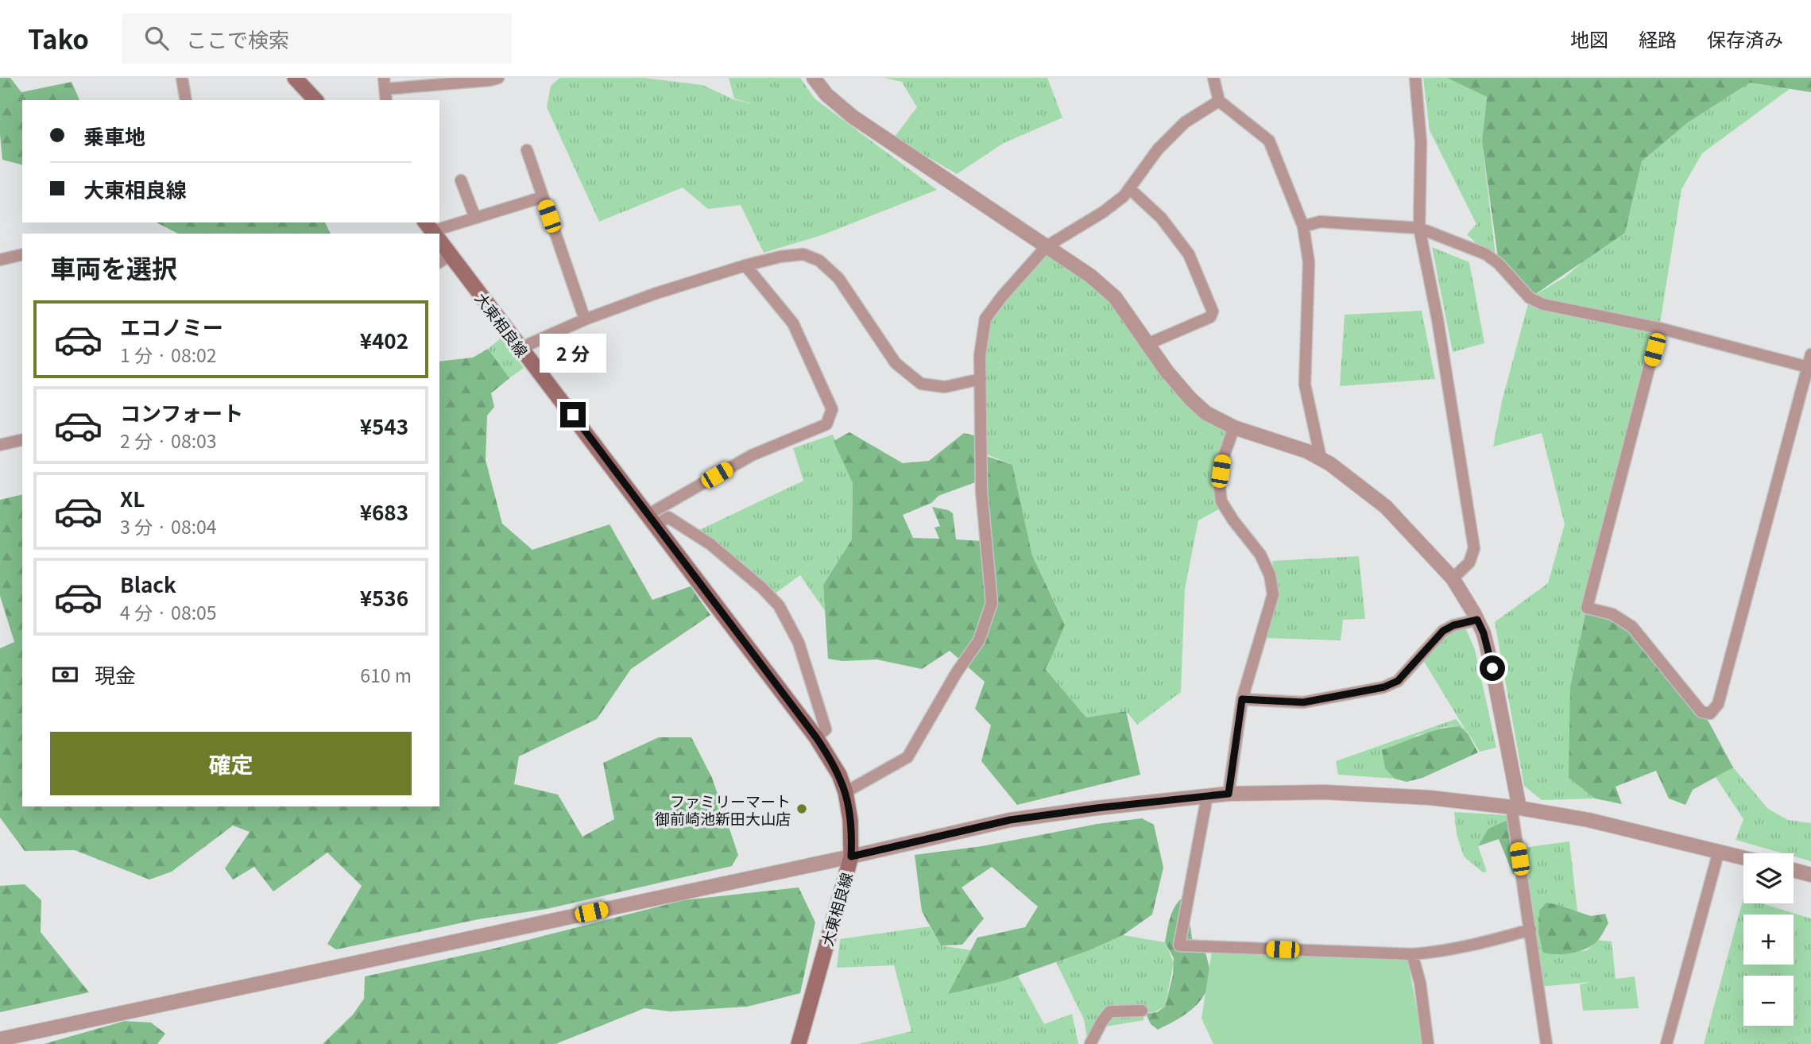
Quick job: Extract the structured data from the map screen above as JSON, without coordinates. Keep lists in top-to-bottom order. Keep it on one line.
{"streets":{"main road":["大東相良線"]},"places":["ファミリーマート 御前崎池新田大山店"],"page":{"header":"Tako","search":"ここで検索","nav":["地図","経路","保存済み"],"banner":["乗車地","大東相良線"],"heading":"車両を選択","list":[{"name":"エコノミー","note":"1 分 · 08:02","value":"¥402"},{"name":"コンフォート","note":"2 分 · 08:03","value":"¥543"},{"name":"XL","note":"3 分 · 08:04","value":"¥683"},{"name":"Black","note":"4 分 · 08:05","value":"¥536"}],"bubble":"2 分","pay":["現金","610 m"],"buttons":"確定","map_buttons":["+","−"]}}
